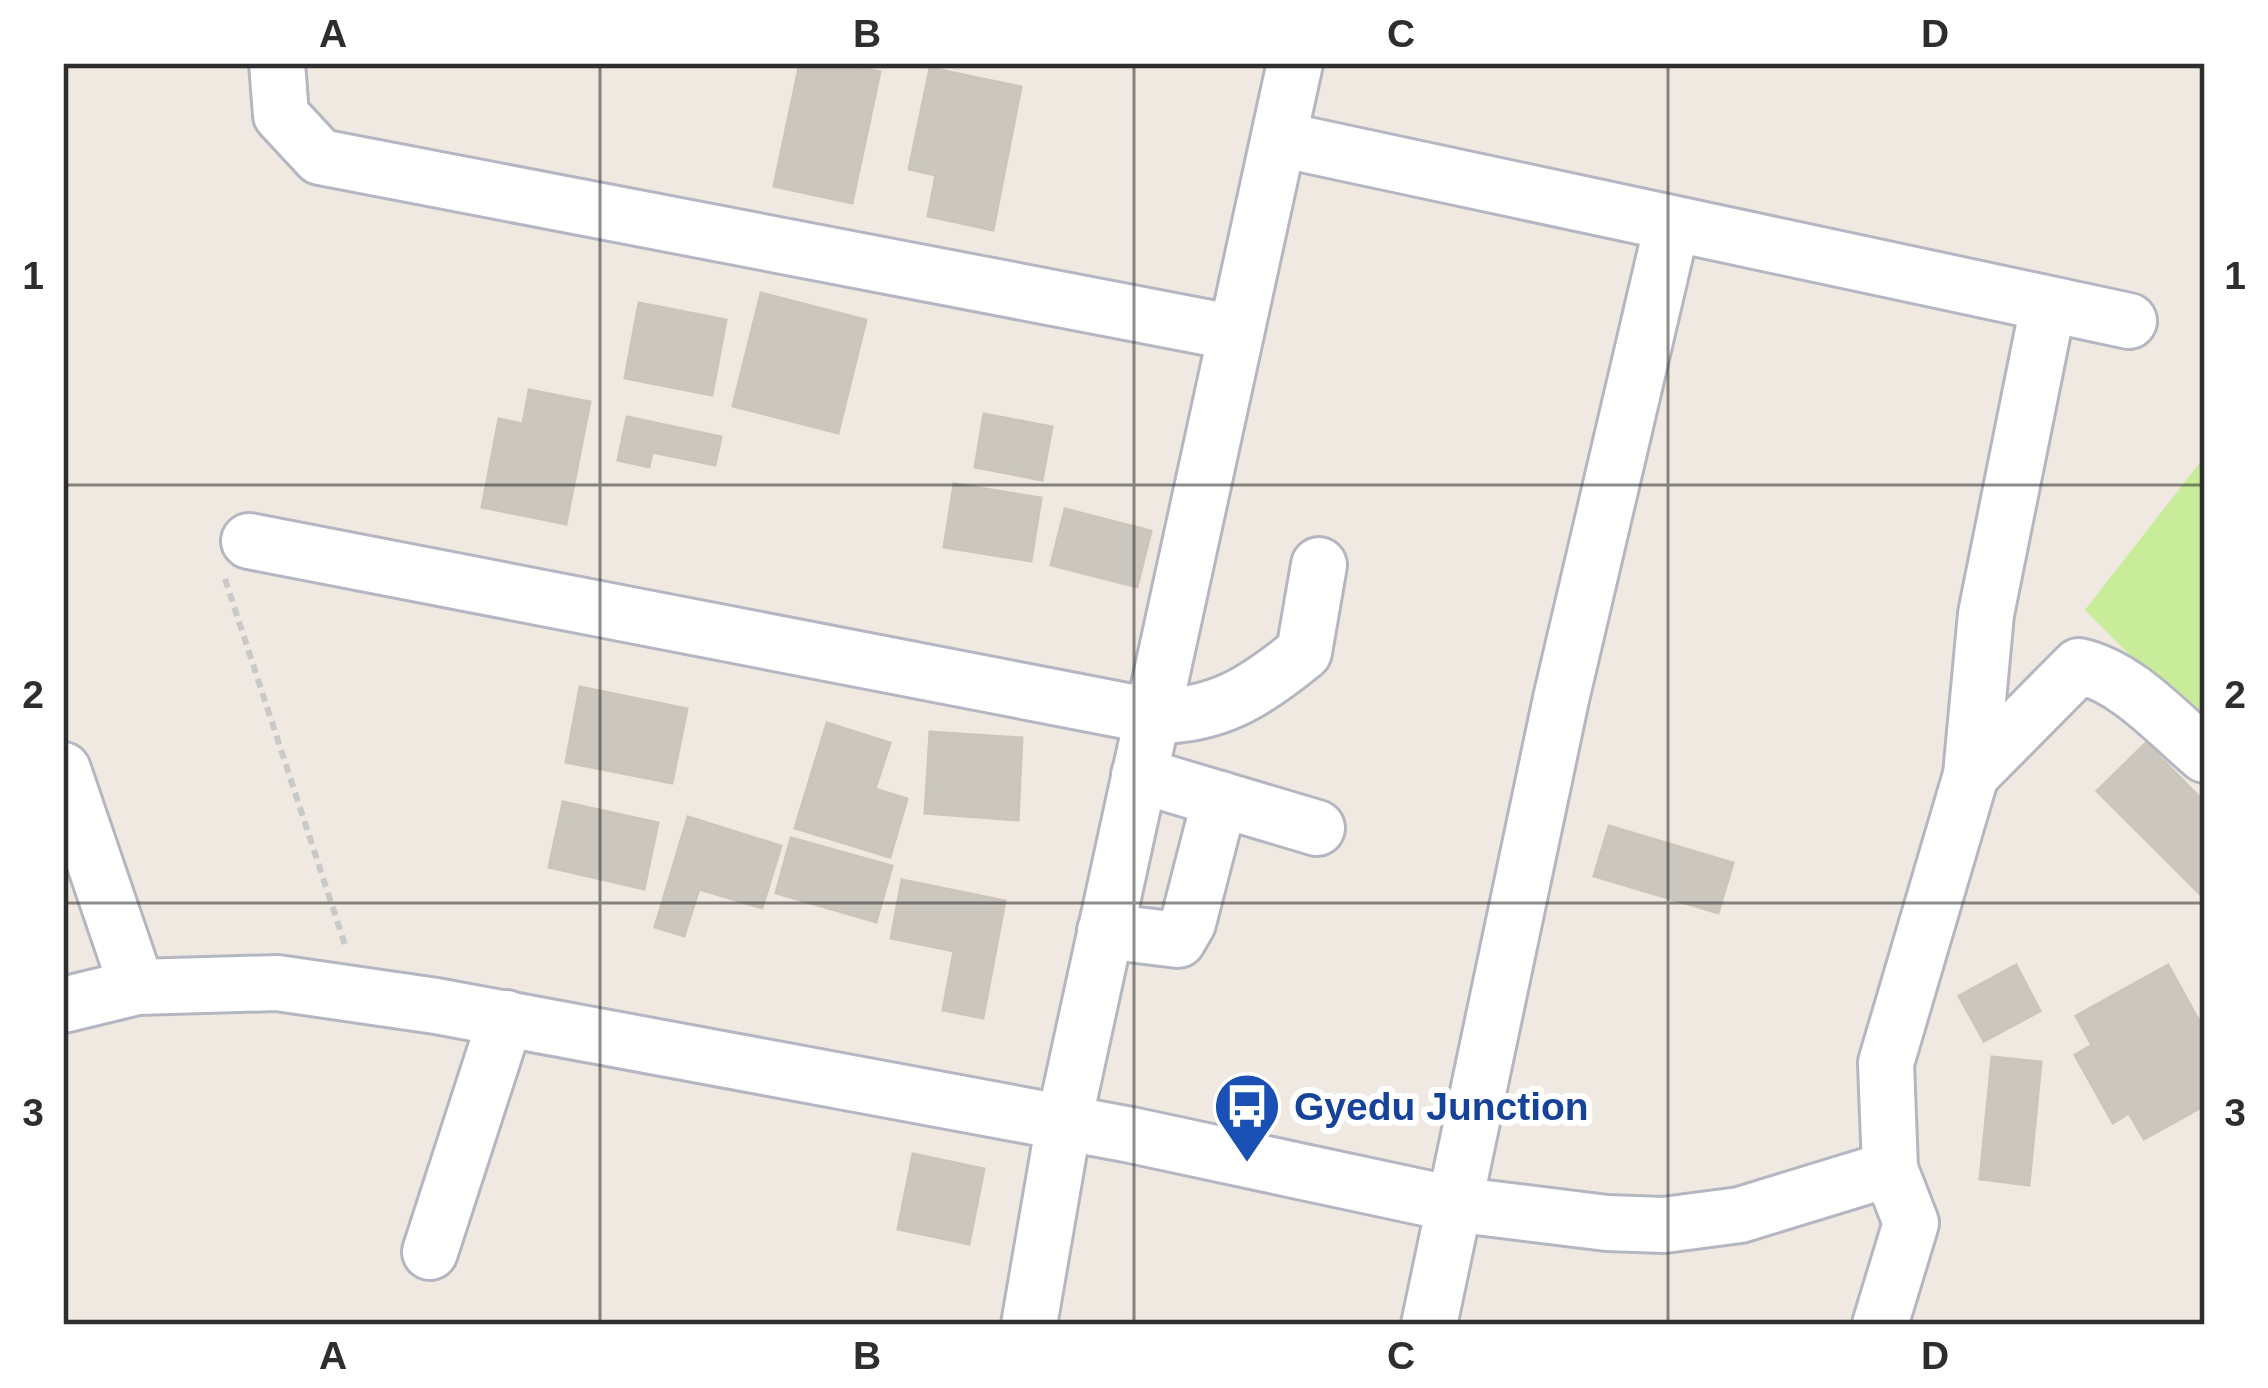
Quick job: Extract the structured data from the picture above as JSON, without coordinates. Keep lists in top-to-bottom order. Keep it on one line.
{"places":{"bus stop":["Gyedu Junction"]},"grid":{"columns":["A","B","C","D"],"rows":["1","2","3"]}}
